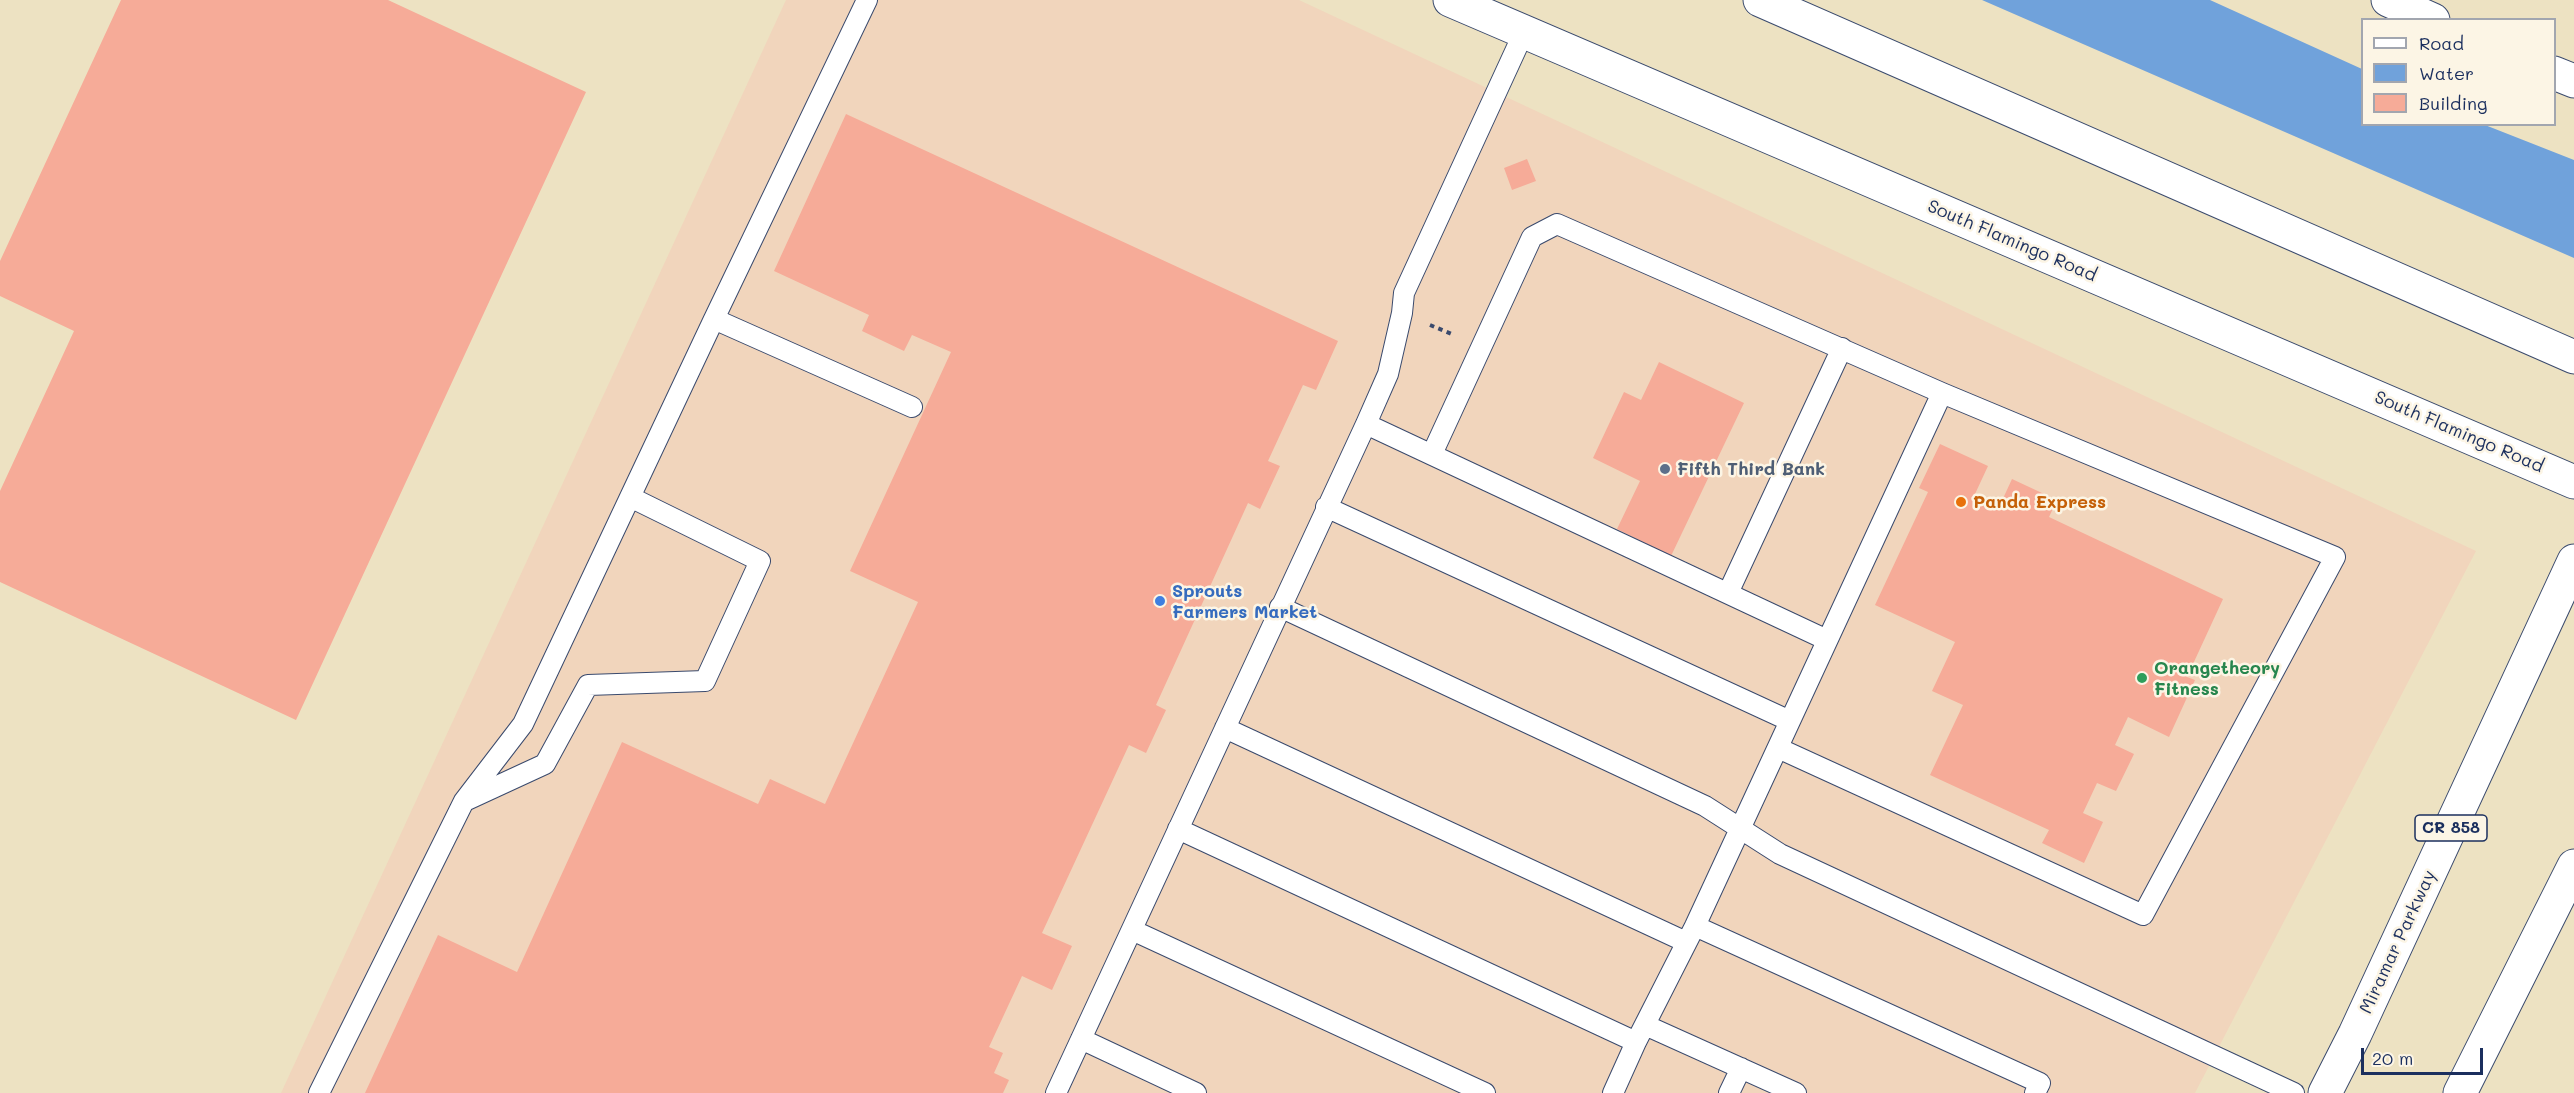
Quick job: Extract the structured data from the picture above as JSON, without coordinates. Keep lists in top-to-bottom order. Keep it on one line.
{"streets":{"main road":["South Flamingo Road","CR 858","Miramar Parkway"]},"places":["Fifth Third Bank","Panda Express","Sprouts Farmers Market","Orangetheory Fitness"],"legend":["Road","Water","Building"],"scale_bar":"20 m"}
